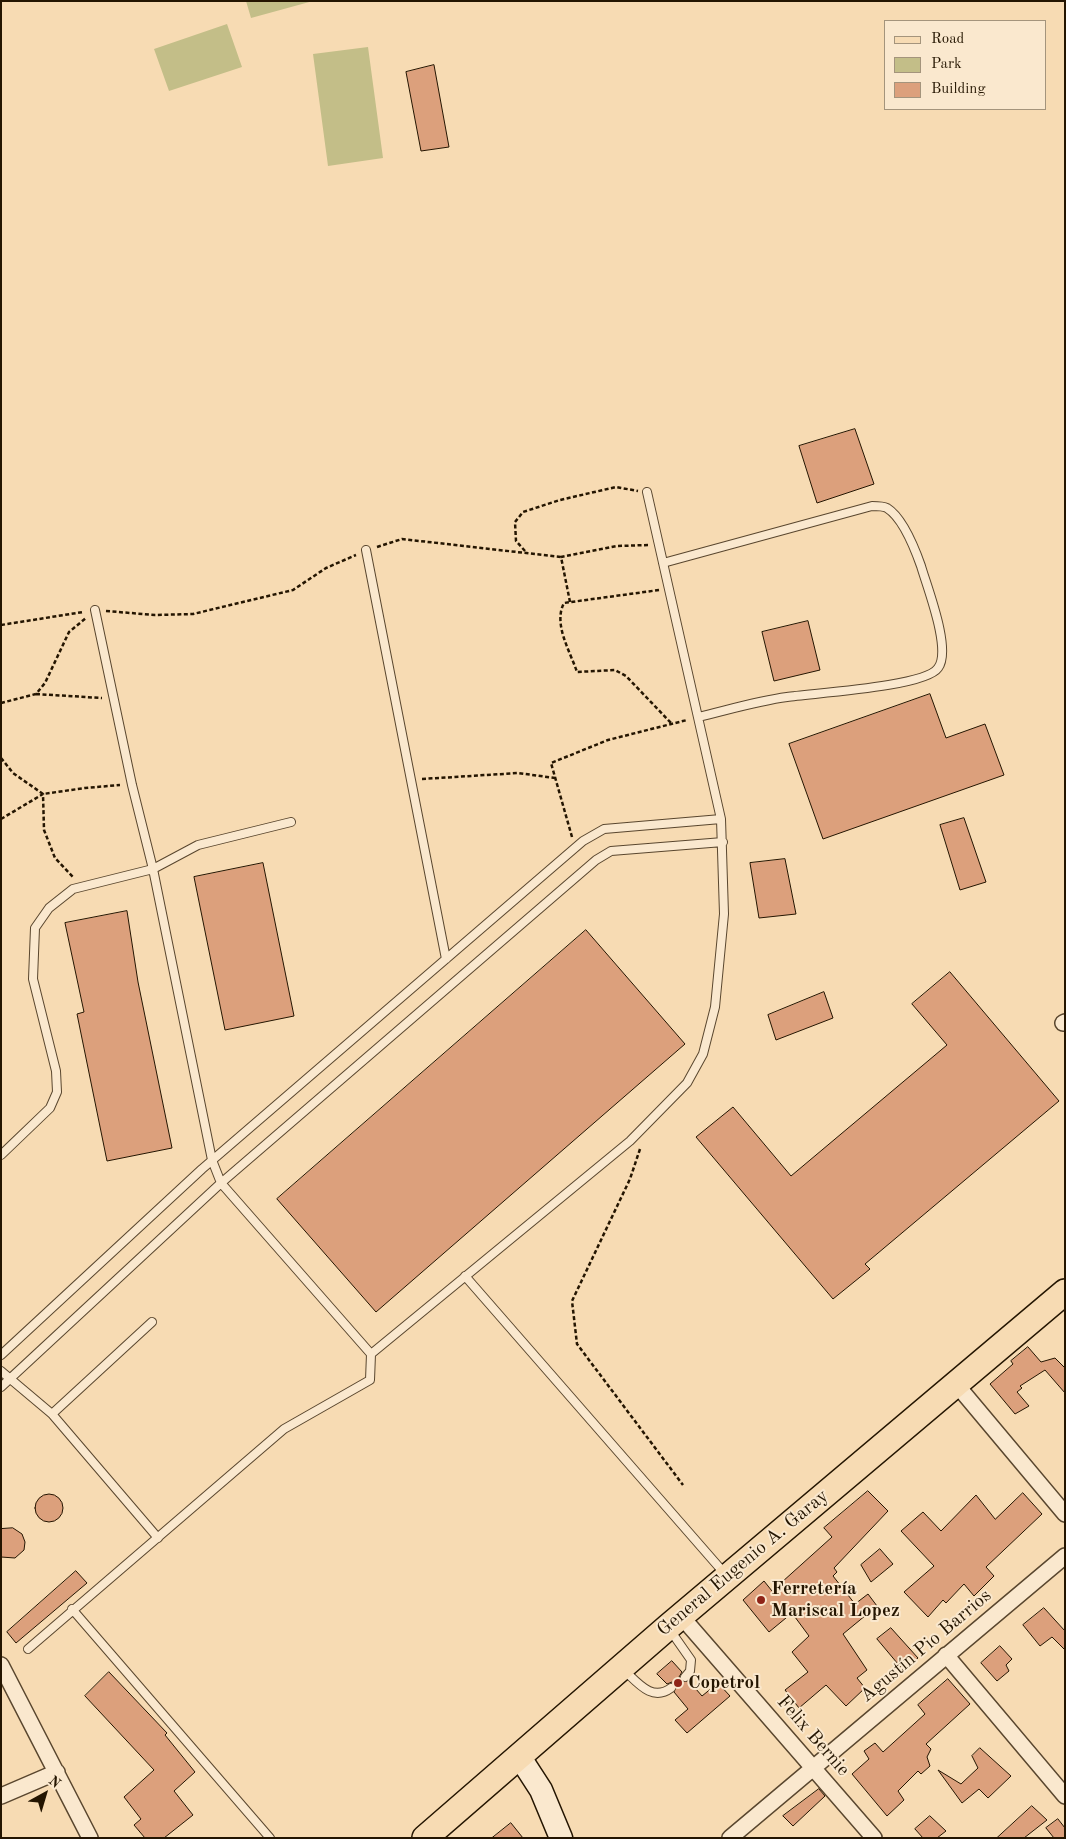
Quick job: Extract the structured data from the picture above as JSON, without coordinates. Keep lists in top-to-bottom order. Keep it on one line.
{"streets":{"main road":["General Eugenio A. Garay"],"street":["Agustín Pio Barrios","Felix Bernie"]},"crossings":[["General Eugenio A. Garay","Felix Bernie"],["Agustín Pio Barrios","Felix Bernie"]],"places":["Ferretería Mariscal Lopez","Copetrol"],"legend":["Road","Park","Building"],"north":"top right"}
